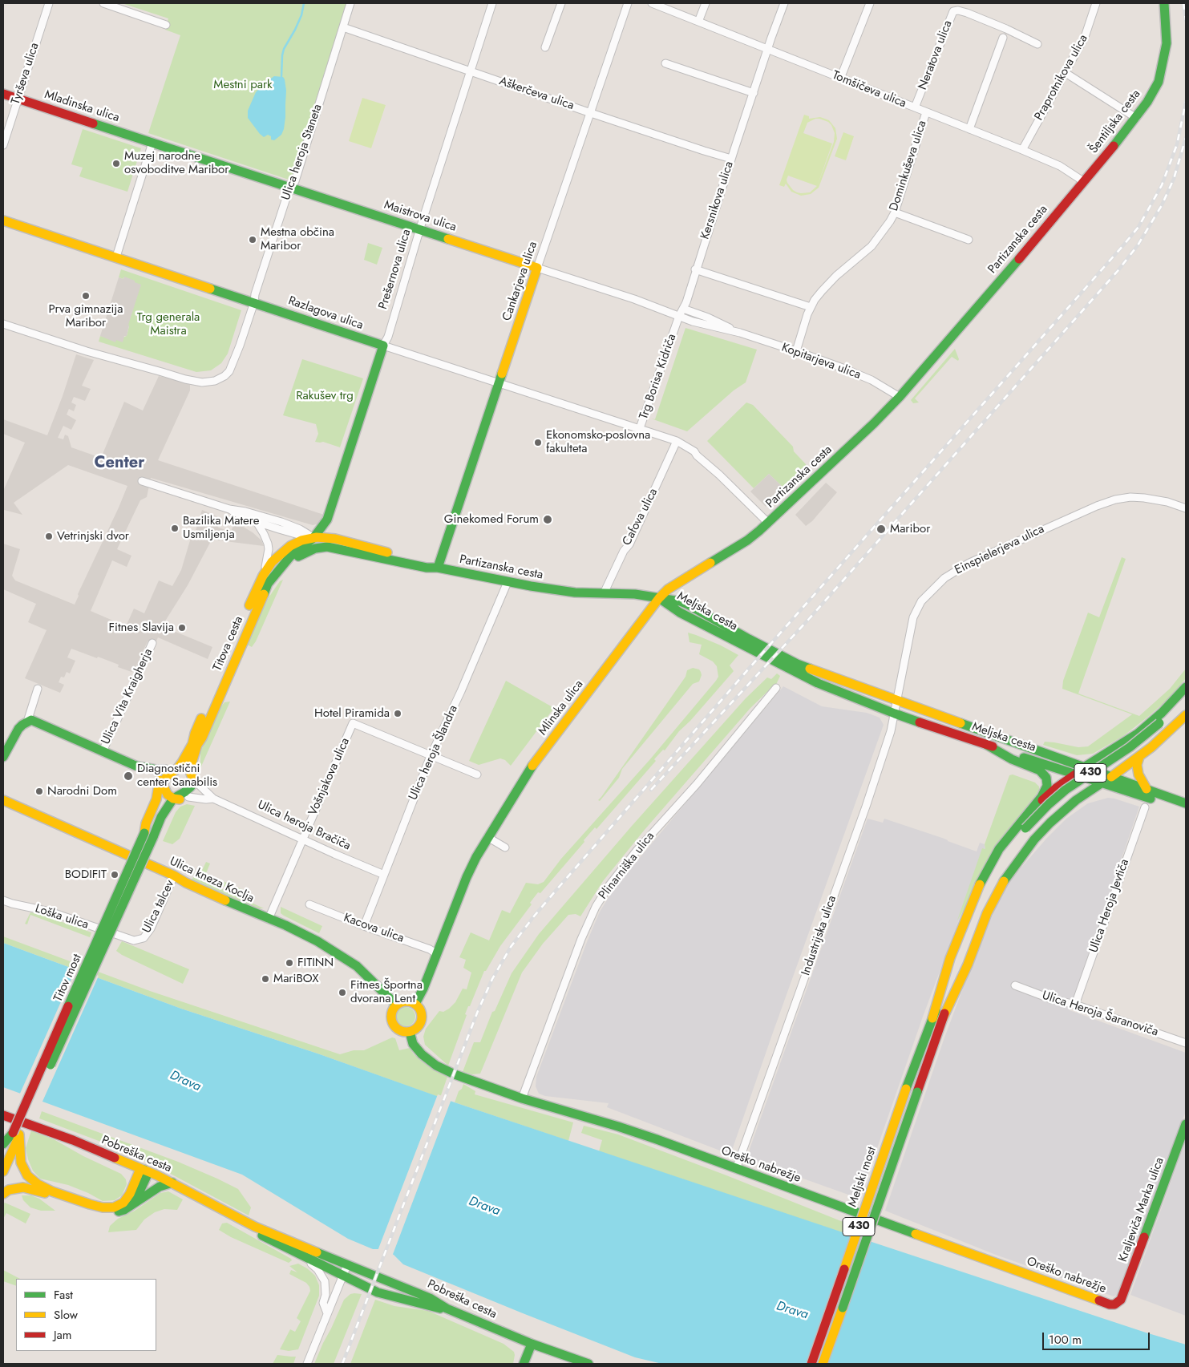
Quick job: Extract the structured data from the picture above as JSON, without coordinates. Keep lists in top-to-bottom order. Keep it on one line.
{"streets":{"main road":["Mladinska ulica","Šentiljska cesta","Maistrova ulica","Partizanska cesta","Prešernova ulica","Cankarjeva ulica","Razlagova ulica","Meljska cesta","Titova cesta","Mlinska ulica","430","Ulica kneza Koclja","Titov most","Pobreška cesta","Oreško nabrežje","Meljski most","Kraljeviča Marka ulica"],"street":["Neratova ulica","Tyrševa ulica","Praprotnikova ulica","Tomšičeva ulica","Aškerčeva ulica","Ulica heroja Staneta","Dominkuševa ulica","Kersnikova ulica","Kopitarjeva ulica","Trg Borisa Kidriča","Cafova ulica","Einspielerjeva ulica","Ulica Vita Kraigherja","Ulica heroja Šlandra","Vošnjakova ulica","Ulica heroja Bračiča","Plinarniška ulica","Ulica Heroja Jevtiča","Ulica talcev","Loška ulica","Kacova ulica","Industrijska ulica","Ulica Heroja Šaranoviča"]},"crossings":[["Neratova ulica","Tomšičeva ulica"],["Tyrševa ulica","Mladinska ulica"],["Praprotnikova ulica","Tomšičeva ulica"],["Tomšičeva ulica","Šentiljska cesta"],["Tomšičeva ulica","Dominkuševa ulica"],["Tomšičeva ulica","Kersnikova ulica"],["Tomšičeva ulica","Partizanska cesta"],["Aškerčeva ulica","Ulica heroja Staneta"],["Aškerčeva ulica","Kersnikova ulica"],["Aškerčeva ulica","Prešernova ulica"],["Aškerčeva ulica","Cankarjeva ulica"],["Mladinska ulica","Maistrova ulica"],["Šentiljska cesta","Partizanska cesta"],["Ulica heroja Staneta","Maistrova ulica"],["Ulica heroja Staneta","Razlagova ulica"],["Dominkuševa ulica","Kopitarjeva ulica"],["Kersnikova ulica","Kopitarjeva ulica"],["Kersnikova ulica","Trg Borisa Kidriča"],["Maistrova ulica","Prešernova ulica"],["Maistrova ulica","Cankarjeva ulica"],["Maistrova ulica","Kopitarjeva ulica"],["Maistrova ulica","Trg Borisa Kidriča"],["Partizanska cesta","Prešernova ulica"],["Partizanska cesta","Cankarjeva ulica"],["Partizanska cesta","Kopitarjeva ulica"],["Partizanska cesta","Trg Borisa Kidriča"],["Partizanska cesta","Cafova ulica"],["Partizanska cesta","Meljska cesta"],["Partizanska cesta","Titova cesta"],["Partizanska cesta","Mlinska ulica"],["Partizanska cesta","Ulica heroja Šlandra"],["Prešernova ulica","Razlagova ulica"],["Prešernova ulica","Titova cesta"],["Cankarjeva ulica","Razlagova ulica"],["Razlagova ulica","Trg Borisa Kidriča"],["Kopitarjeva ulica","Trg Borisa Kidriča"],["Trg Borisa Kidriča","Cafova ulica"],["Einspielerjeva ulica","Meljska cesta"],["Einspielerjeva ulica","Industrijska ulica"],["Meljska cesta","Mlinska ulica"],["Meljska cesta","Industrijska ulica"],["Mlinska ulica","Ulica kneza Koclja"],["Mlinska ulica","Kacova ulica"],["Mlinska ulica","Oreško nabrežje"],["Ulica heroja Šlandra","Vošnjakova ulica"],["Ulica heroja Šlandra","Ulica heroja Bračiča"],["Ulica heroja Šlandra","Kacova ulica"],["430","Meljski most"],["Vošnjakova ulica","Ulica heroja Bračiča"],["Vošnjakova ulica","Ulica kneza Koclja"],["Ulica heroja Bračiča","Titov most"],["Plinarniška ulica","Oreško nabrežje"],["Ulica kneza Koclja","Ulica talcev"],["Ulica kneza Koclja","Oreško nabrežje"],["Ulica Heroja Jevtiča","Ulica Heroja Šaranoviča"],["Ulica talcev","Loška ulica"],["Industrijska ulica","Oreško nabrežje"],["Oreško nabrežje","Meljski most"],["Oreško nabrežje","Kraljeviča Marka ulica"]],"districts":["Center"],"water":["Drava"],"parks":["Mestni park","Trg generala Maistra","Rakušev trg"],"places":["Muzej narodne osvoboditve Maribor","Mestna občina Maribor","Prva gimnazija Maribor","Ekonomsko-poslovna fakulteta","Ginekomed Forum","Bazilika Matere Usmiljenja","Maribor","Vetrinjski dvor","Fitnes Slavija","Hotel Piramida","Diagnostični center Sanabilis","Narodni Dom","BODIFIT","FITINN","MariBOX","Fitnes Športna dvorana Lent"],"legend":["Fast","Slow","Jam"],"scale_bar":"100 m"}
